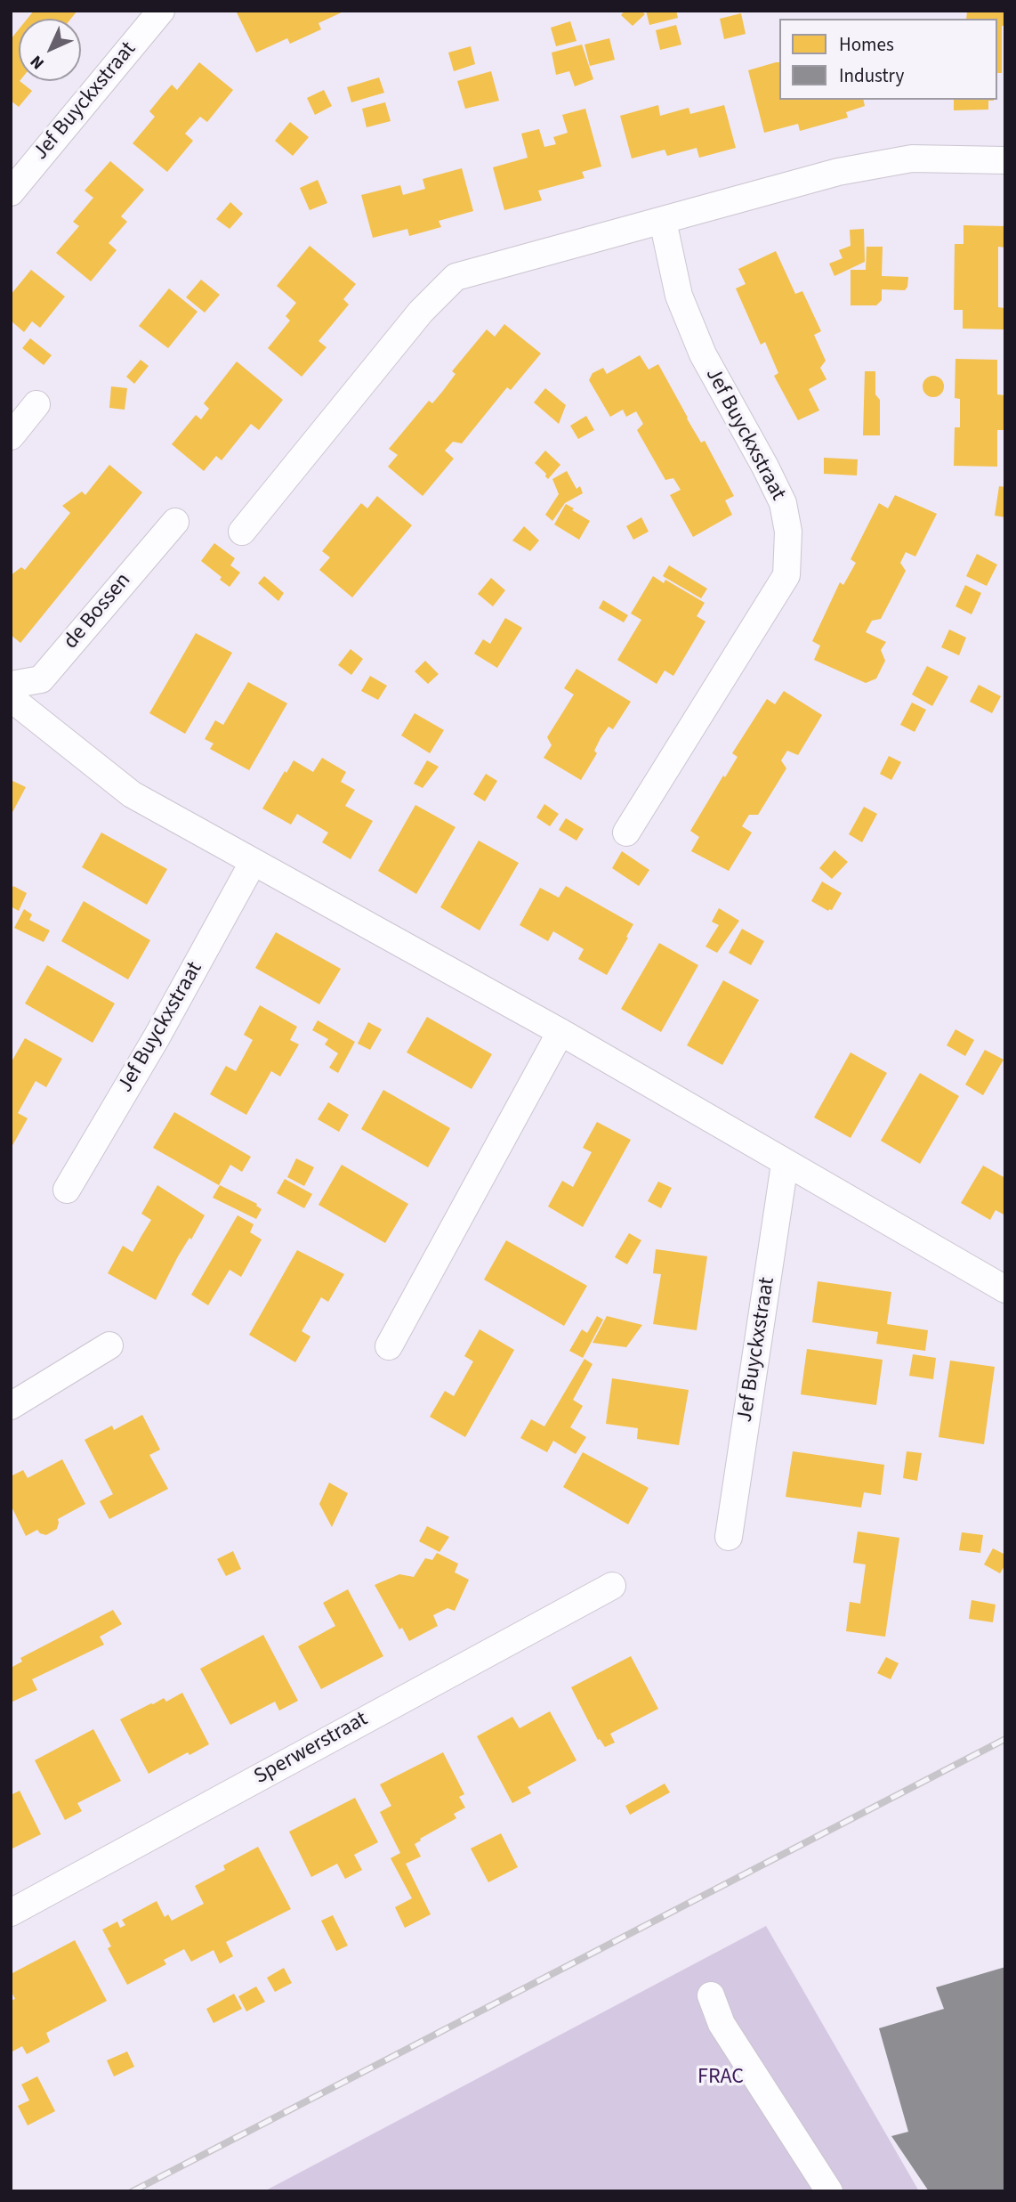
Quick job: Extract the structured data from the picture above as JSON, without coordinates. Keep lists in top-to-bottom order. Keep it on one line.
{"streets":{"street":["Jef Buyckxstraat","de Bossen","Sperwerstraat"]},"parks":["FRAC"],"legend":["Homes","Industry"],"north":"bottom left"}
